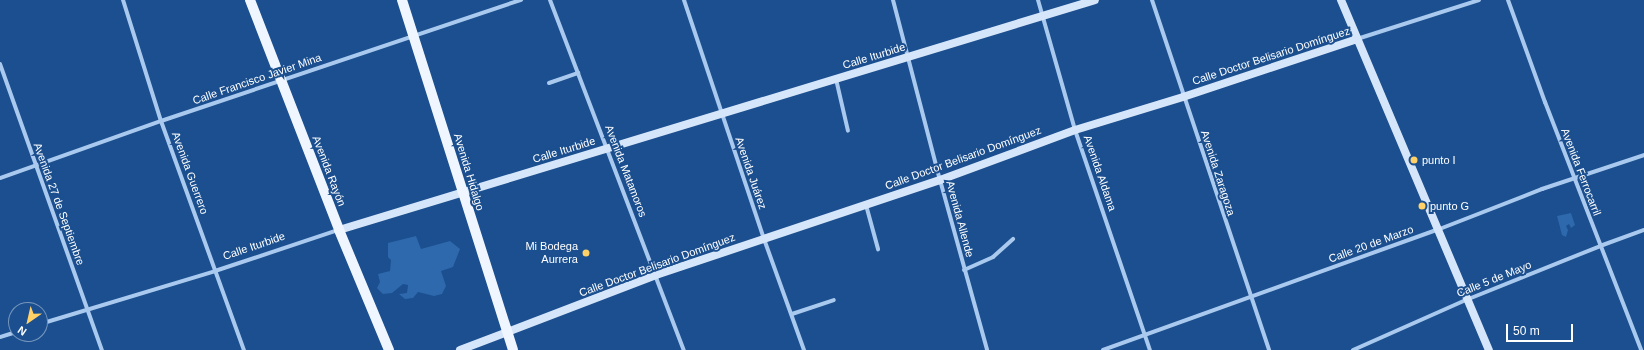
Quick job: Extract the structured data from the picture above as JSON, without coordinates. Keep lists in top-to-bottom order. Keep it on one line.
{"streets":{"main road":["Avenida Rayón","Avenida Hidalgo"],"street":["Calle Iturbide","Calle Doctor Belisario Domínguez","Calle Francisco Javier Mina","Avenida Matamoros","Avenida Ferrocarril","Avenida Guerrero","Avenida Juárez","Avenida Aldama","Avenida Zaragoza","Avenida 27 de Septiembre","Avenida Allende","Calle 20 de Marzo","Calle 5 de Mayo"]},"crossings":[["Calle Iturbide","Avenida Rayón"],["Calle Iturbide","Avenida Matamoros"],["Calle Iturbide","Avenida Hidalgo"],["Calle Iturbide","Avenida Guerrero"],["Calle Iturbide","Avenida Juárez"],["Calle Iturbide","Avenida Aldama"],["Calle Iturbide","Avenida 27 de Septiembre"],["Calle Iturbide","Avenida Allende"],["Calle Doctor Belisario Domínguez","Avenida Matamoros"],["Calle Doctor Belisario Domínguez","Avenida Hidalgo"],["Calle Doctor Belisario Domínguez","Avenida Juárez"],["Calle Doctor Belisario Domínguez","Avenida Aldama"],["Calle Doctor Belisario Domínguez","Avenida Zaragoza"],["Calle Doctor Belisario Domínguez","Avenida Allende"],["Calle Francisco Javier Mina","Avenida Rayón"],["Calle Francisco Javier Mina","Avenida Hidalgo"],["Calle Francisco Javier Mina","Avenida Guerrero"],["Calle Francisco Javier Mina","Avenida 27 de Septiembre"],["Avenida Ferrocarril","Calle 20 de Marzo"],["Avenida Ferrocarril","Calle 5 de Mayo"],["Avenida Aldama","Calle 20 de Marzo"],["Avenida Zaragoza","Calle 20 de Marzo"]],"places":["punto I","punto G","Mi Bodega Aurrera"],"scale_bar":"50 m","north":"bottom left"}
